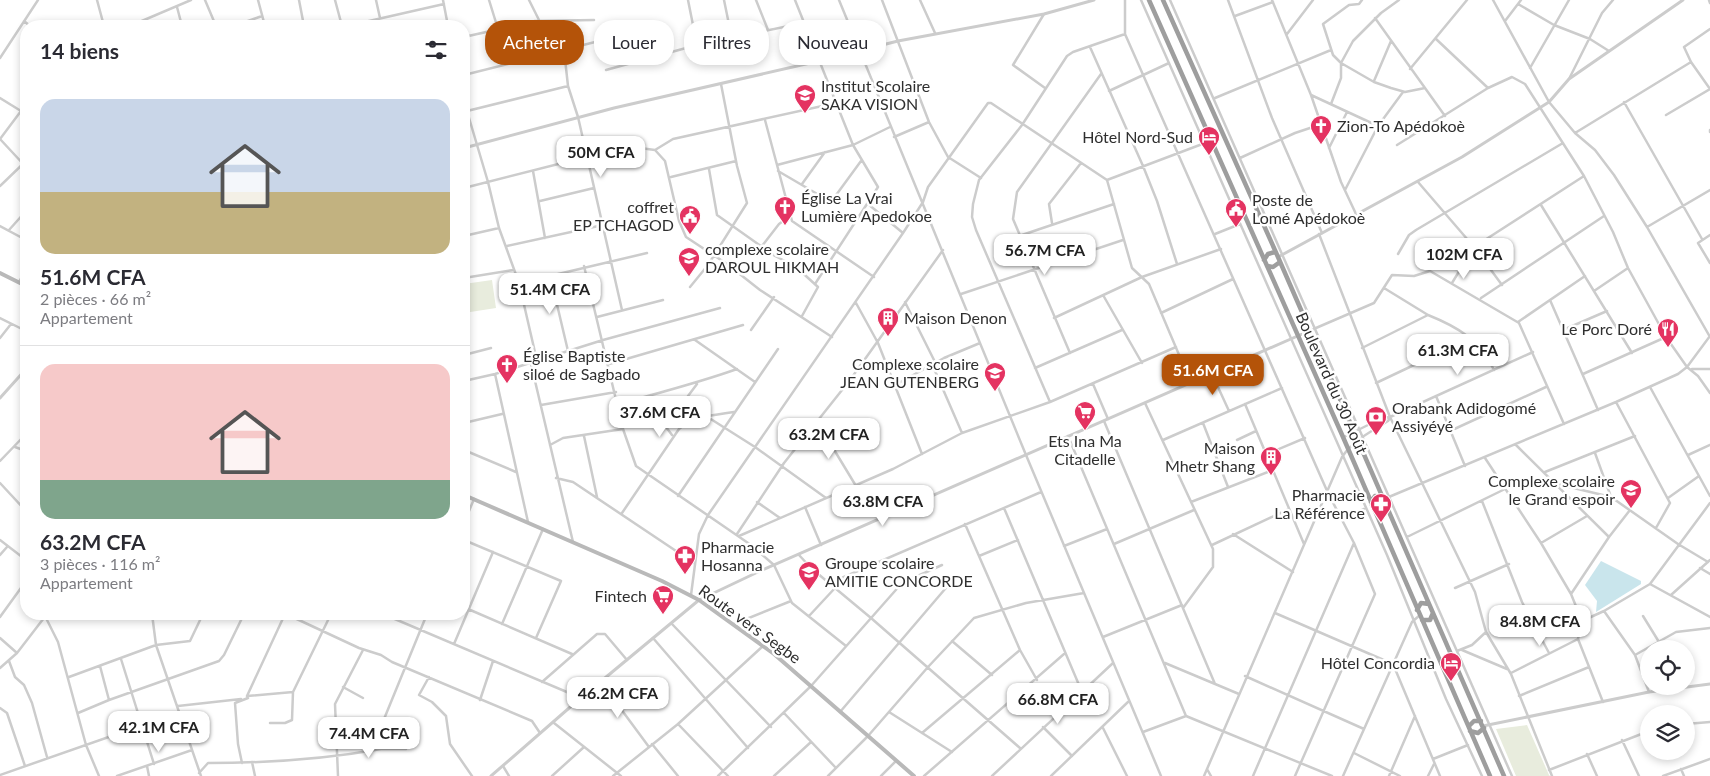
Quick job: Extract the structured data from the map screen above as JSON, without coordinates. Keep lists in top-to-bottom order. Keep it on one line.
{"streets":{"highway":["Boulevard du 30 Août"],"main road":["Route vers Segbe"]},"places":{"school or university":["Institut Scolaire SAKA VISION","complexe scolaire DAROUL HIKMAH","Complexe scolaire JEAN GUTENBERG","Complexe scolaire le Grand espoir","Groupe scolaire AMITIE CONCORDE"],"church":["Zion-To Apédokoè","Église La Vrai Lumière Apedokoe","Église Baptiste siloé de Sagbado"],"hotel":["Hôtel Nord-Sud","Hôtel Concordia"],"public building":["Poste de Lomé Apédokoè","coffret EP TCHAGOD"],"building":["Maison Denon","Maison Mhetr Shang"],"restaurant":["Le Porc Doré"],"supermarket":["Ets Ina Ma Citadelle","Fintech"],"bank":["Orabank Adidogomé Assiyéyé"],"pharmacy":["Pharmacie La Référence","Pharmacie Hosanna"]},"page":{"chip":["Acheter","Louer","Filtres","Nouveau"],"heading":"14 biens","list":[{"name":"51.6M CFA","note":"2 pièces · 66 m² · Appartement"},{"name":"63.2M CFA","note":"3 pièces · 116 m² · Appartement"}],"price":["50M CFA","56.7M CFA","102M CFA","51.4M CFA","61.3M CFA","51.6M CFA","37.6M CFA","63.2M CFA","63.8M CFA","84.8M CFA","46.2M CFA","66.8M CFA","42.1M CFA","74.4M CFA"]}}
